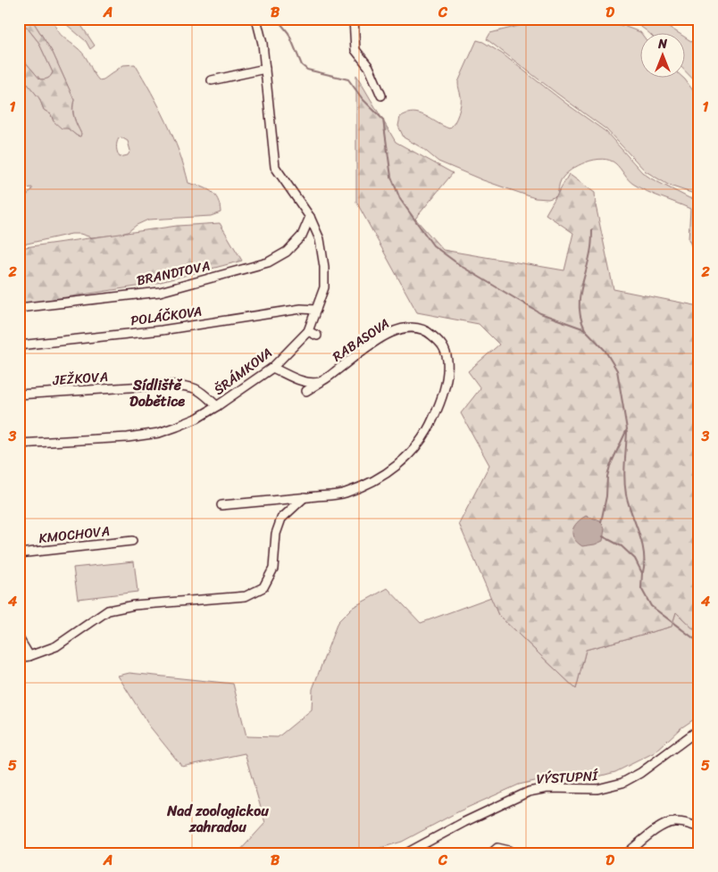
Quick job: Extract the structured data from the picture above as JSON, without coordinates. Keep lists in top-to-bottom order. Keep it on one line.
{"streets":{"street":["BRANDTOVA","POLÁČKOVA","RABASOVA","ŠRÁMKOVA","JEŽKOVA","KMOCHOVA","VÝSTUPNÍ"]},"crossings":[["BRANDTOVA","ŠRÁMKOVA"],["POLÁČKOVA","ŠRÁMKOVA"],["ŠRÁMKOVA","JEŽKOVA"]],"districts":["Sídliště Dobětice","Nad zoologickou zahradou"],"north":"top","grid":{"columns":["A","B","C","D"],"rows":["1","2","3","4","5"]}}
